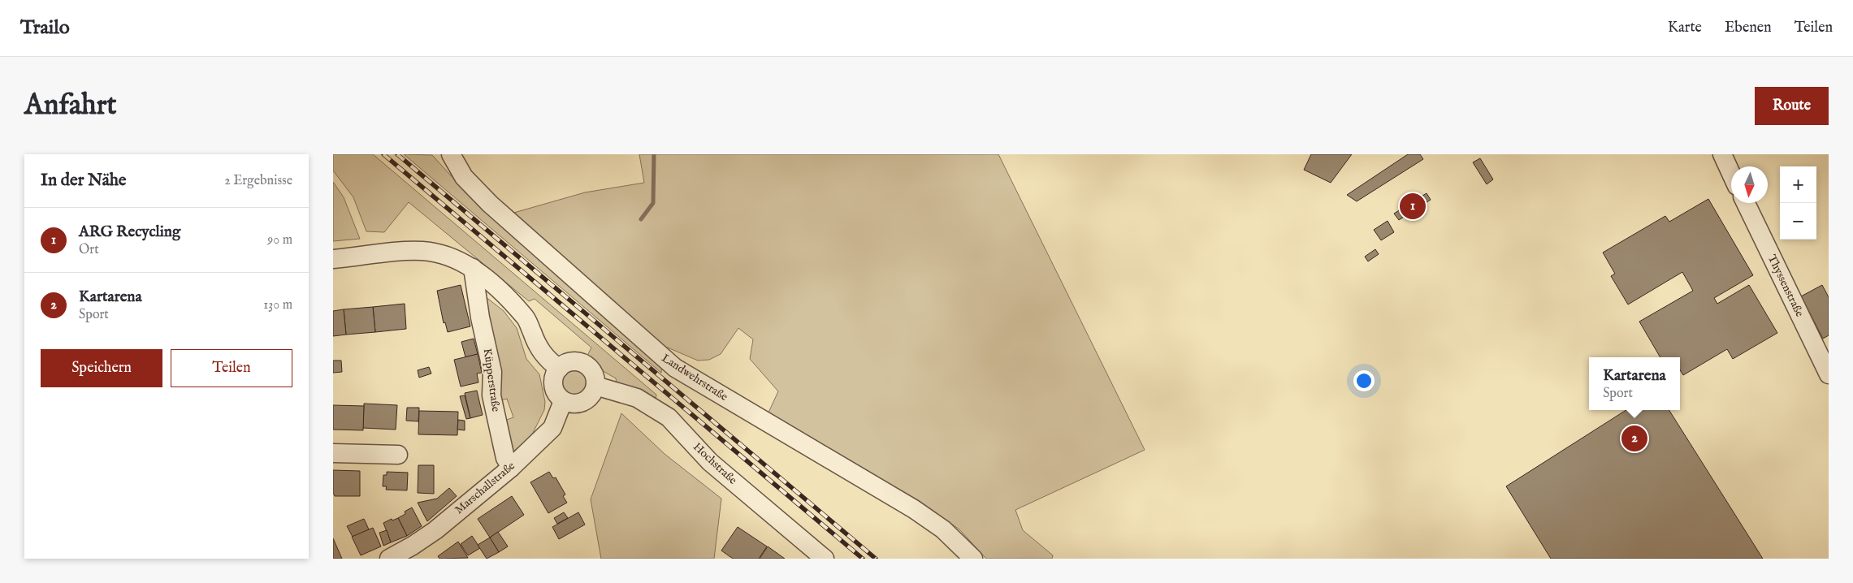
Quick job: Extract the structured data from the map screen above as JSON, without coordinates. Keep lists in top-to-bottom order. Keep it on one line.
{"streets":{"street":["Thyssenstraße","Landwehrstraße","Küpperstraße","Hochstraße","Marschallstraße"]},"crossings":[["Küpperstraße","Marschallstraße"],["Hochstraße","Marschallstraße"]],"north":"bottom","page":{"header":"Trailo","nav":["Karte","Ebenen","Teilen"],"buttons":["Route",["Speichern","Teilen"]],"title":"Anfahrt","heading":["In der Nähe","2 Ergebnisse"],"map_buttons":["+","−"],"pins":["1","2"],"list":[{"mark":"1","name":"ARG Recycling","note":"Ort","value":"90 m"},{"mark":"2","name":"Kartarena","note":"Sport","value":"130 m"}],"popup":["Kartarena","Sport"]}}
